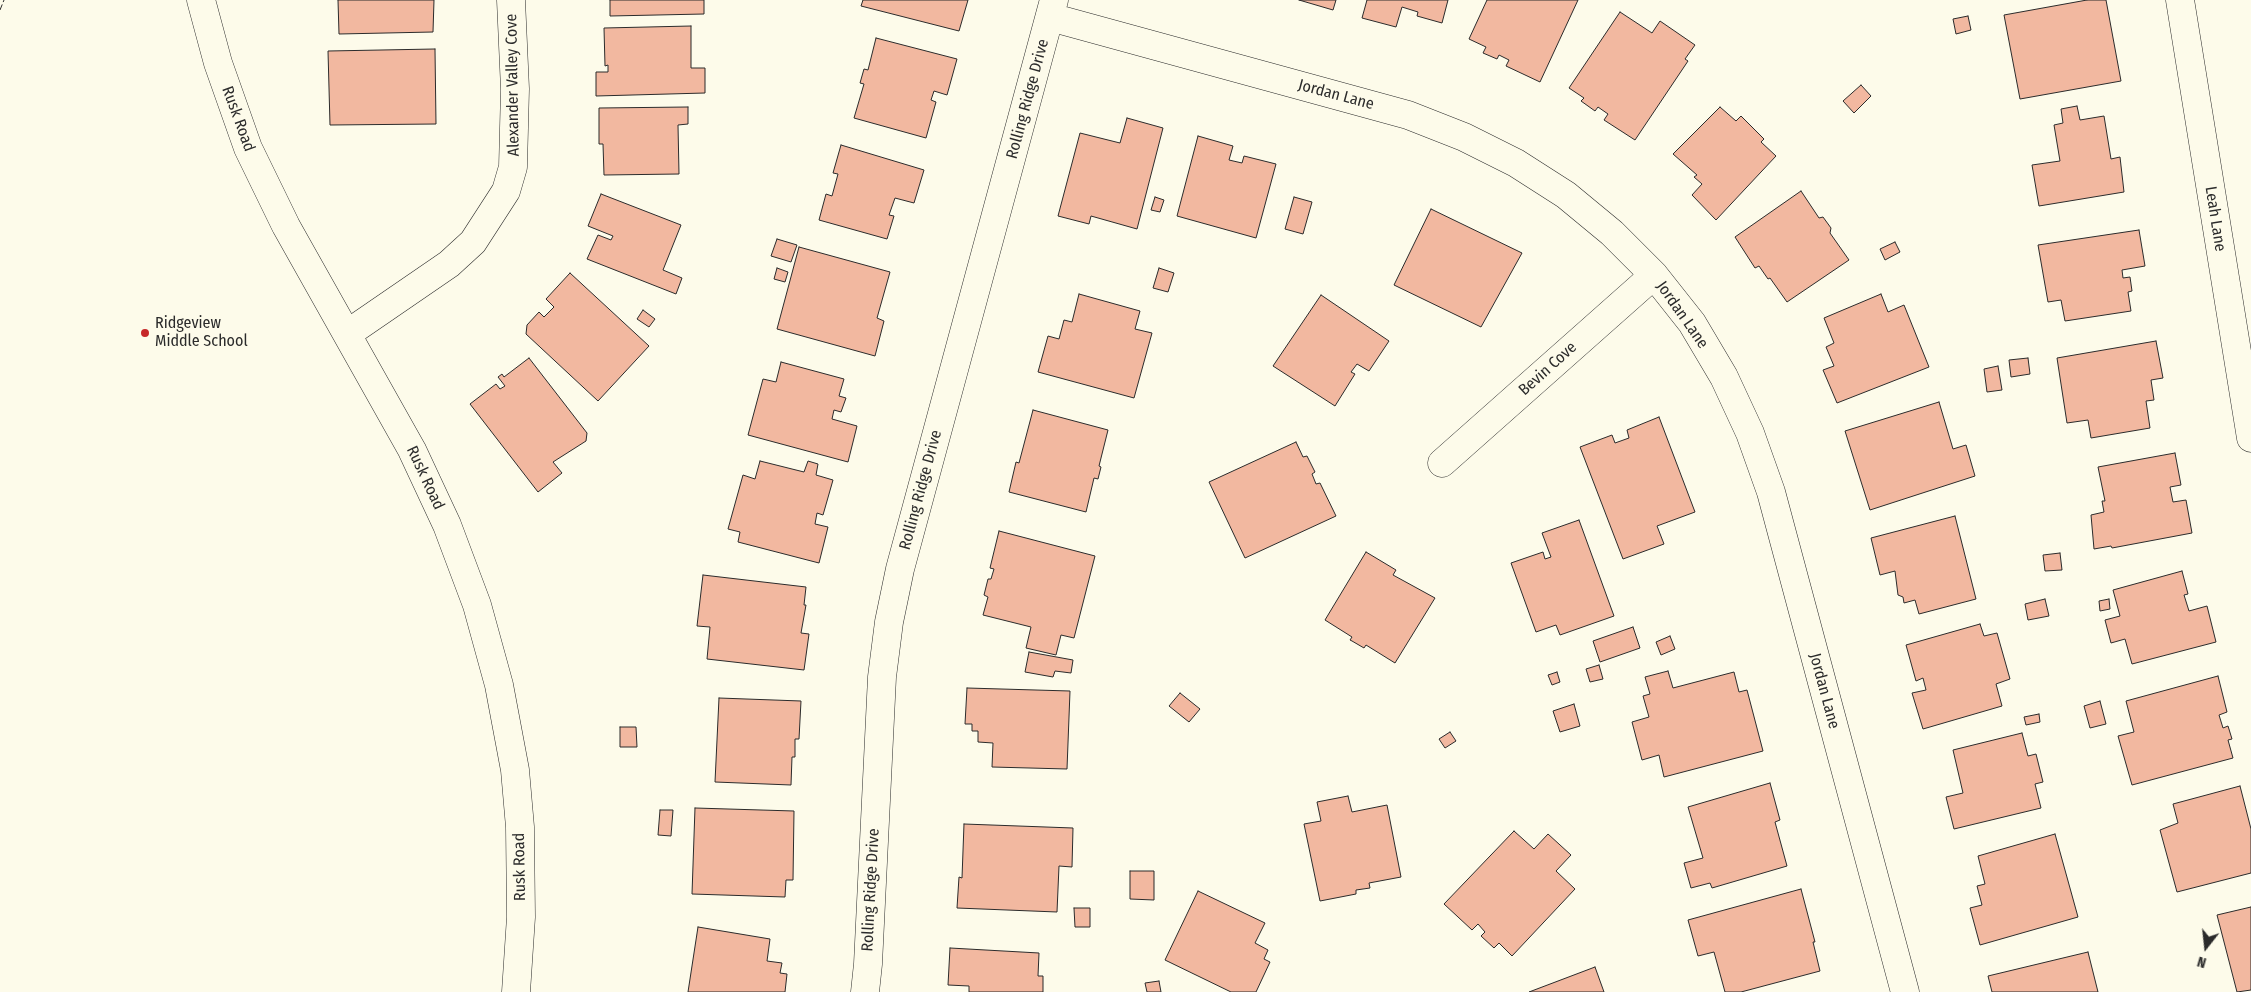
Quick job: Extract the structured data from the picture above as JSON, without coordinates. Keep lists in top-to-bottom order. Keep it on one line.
{"streets":{"street":["Alexander Valley Cove","Jordan Lane","Rolling Ridge Drive","Rusk Road","Leah Lane","Bevin Cove"]},"crossings":[["Alexander Valley Cove","Rusk Road"],["Jordan Lane","Rolling Ridge Drive"],["Jordan Lane","Bevin Cove"]],"places":["Ridgeview Middle School"],"north":"bottom"}
